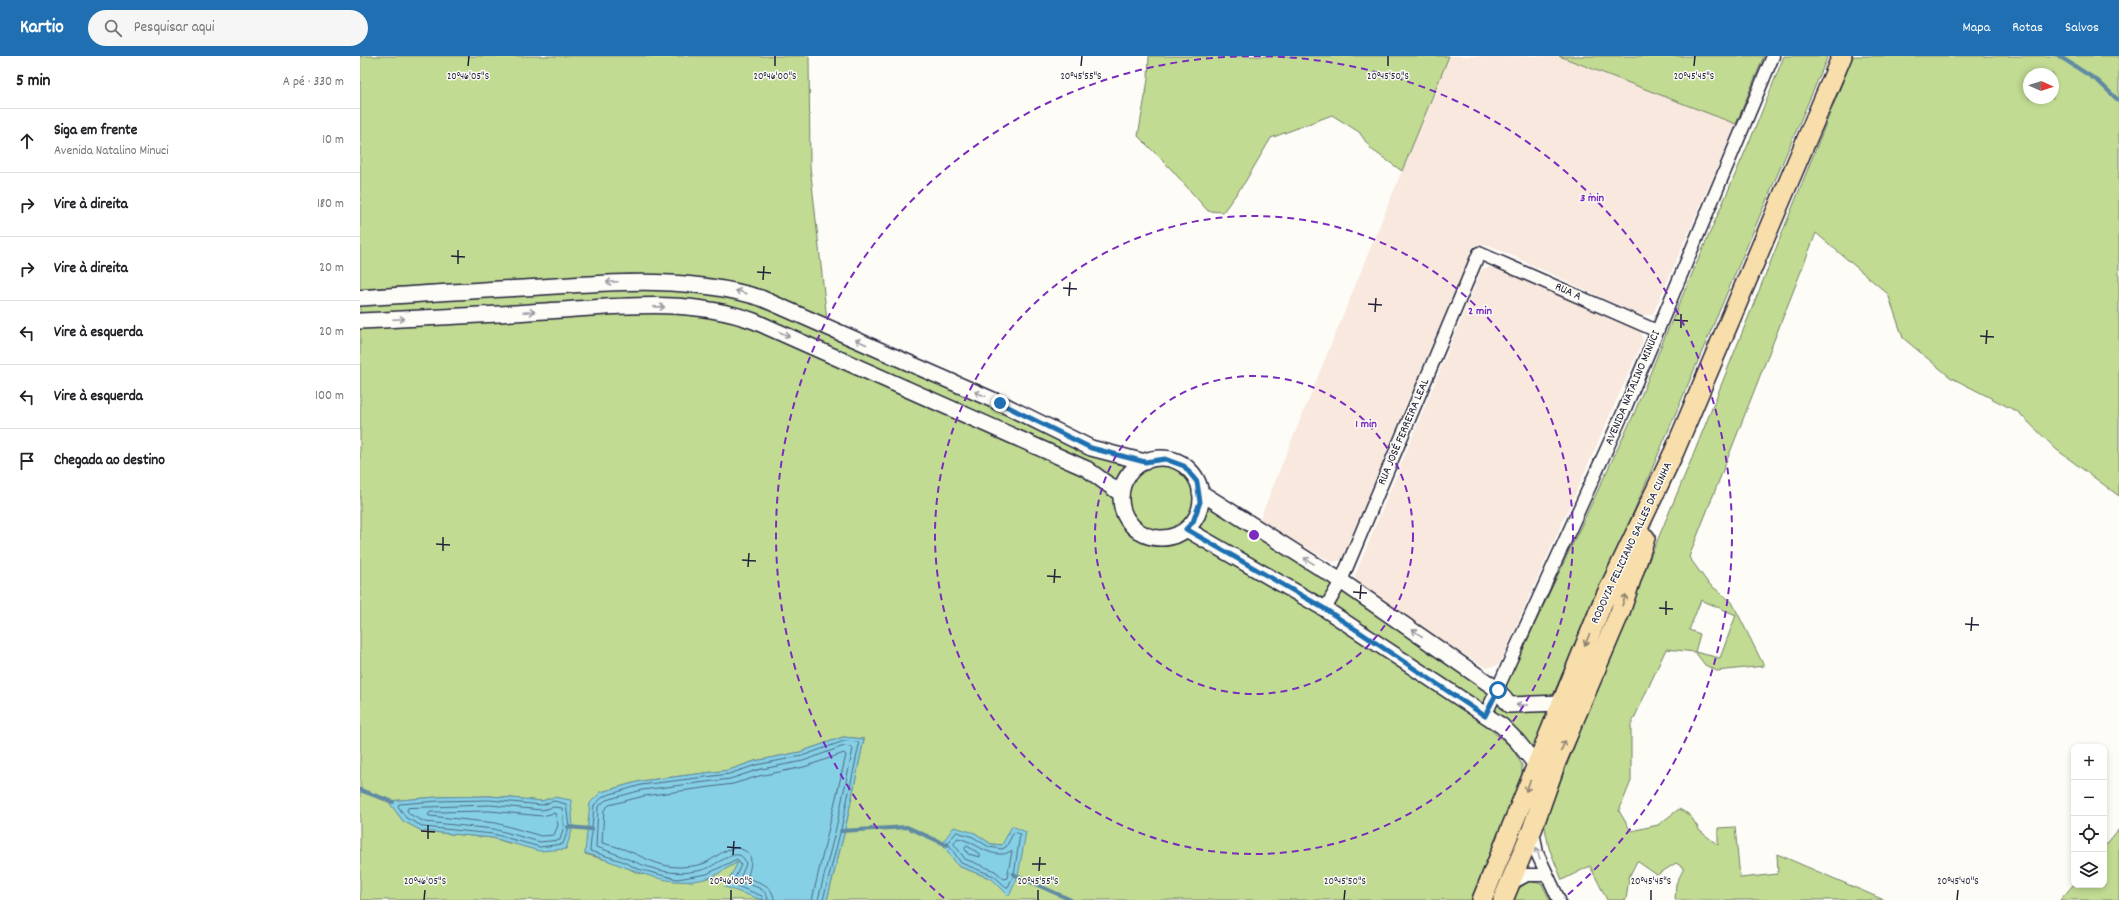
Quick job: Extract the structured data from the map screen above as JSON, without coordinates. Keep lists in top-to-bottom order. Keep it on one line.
{"streets":{"main road":["RODOVIA FELICIANO SALLES DA CUNHA"],"street":["RUA A","AVENIDA NATALINO MINUCI","RUA JOSÉ FERREIRA LEAL"]},"crossings":[["RUA A","AVENIDA NATALINO MINUCI"],["RUA A","RUA JOSÉ FERREIRA LEAL"]],"north":"right","page":{"header":"Kartio","search":"Pesquisar aqui","nav":["Mapa","Rotas","Salvos"],"heading":["5 min","A pé · 330 m"],"list":[["Siga em frente","Avenida Natalino Minuci","10 m"],["Vire à direita","180 m"],["Vire à direita","20 m"],["Vire à esquerda","20 m"],["Vire à esquerda","100 m"],"Chegada ao destino"],"map_buttons":["+","−"]},"coordinates":["20°46'05\"S","20°46'00\"S","20°45'55\"S","20°45'50\"S","20°45'45\"S","20°45'40\"S"],"rings":["3 min","2 min","1 min"]}
